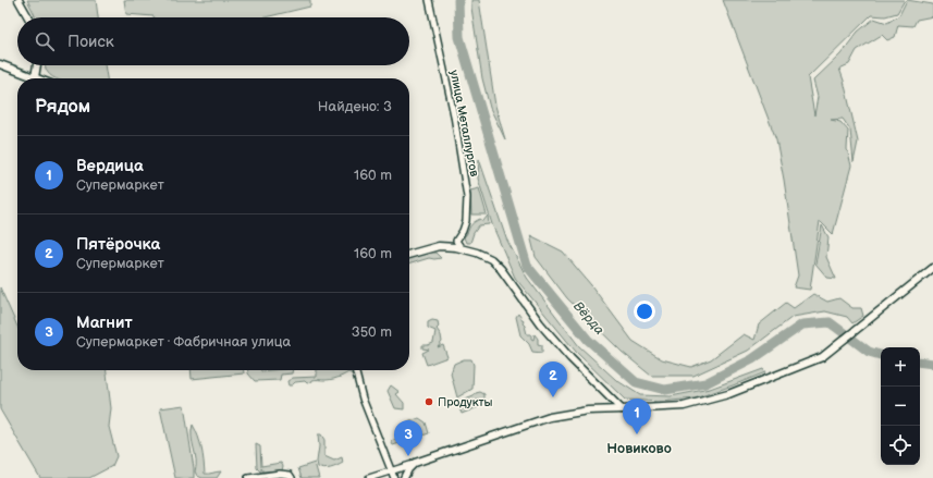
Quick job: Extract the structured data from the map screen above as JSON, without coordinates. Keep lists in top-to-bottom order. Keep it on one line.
{"streets":{"street":["улица Металлургов"]},"districts":["Новиково"],"water":["Вёрда"],"places":["Продукты"],"page":{"search":"Поиск","heading":["Рядом","Найдено: 3"],"list":[{"mark":"1","name":"Вердица","note":"Супермаркет","value":"160 m"},{"mark":"2","name":"Пятёрочка","note":"Супермаркет","value":"160 m"},{"mark":"3","name":"Магнит","note":"Супермаркет · Фабричная улица","value":"350 m"}],"map_buttons":["+","−"],"pins":["2","1","3"]}}
